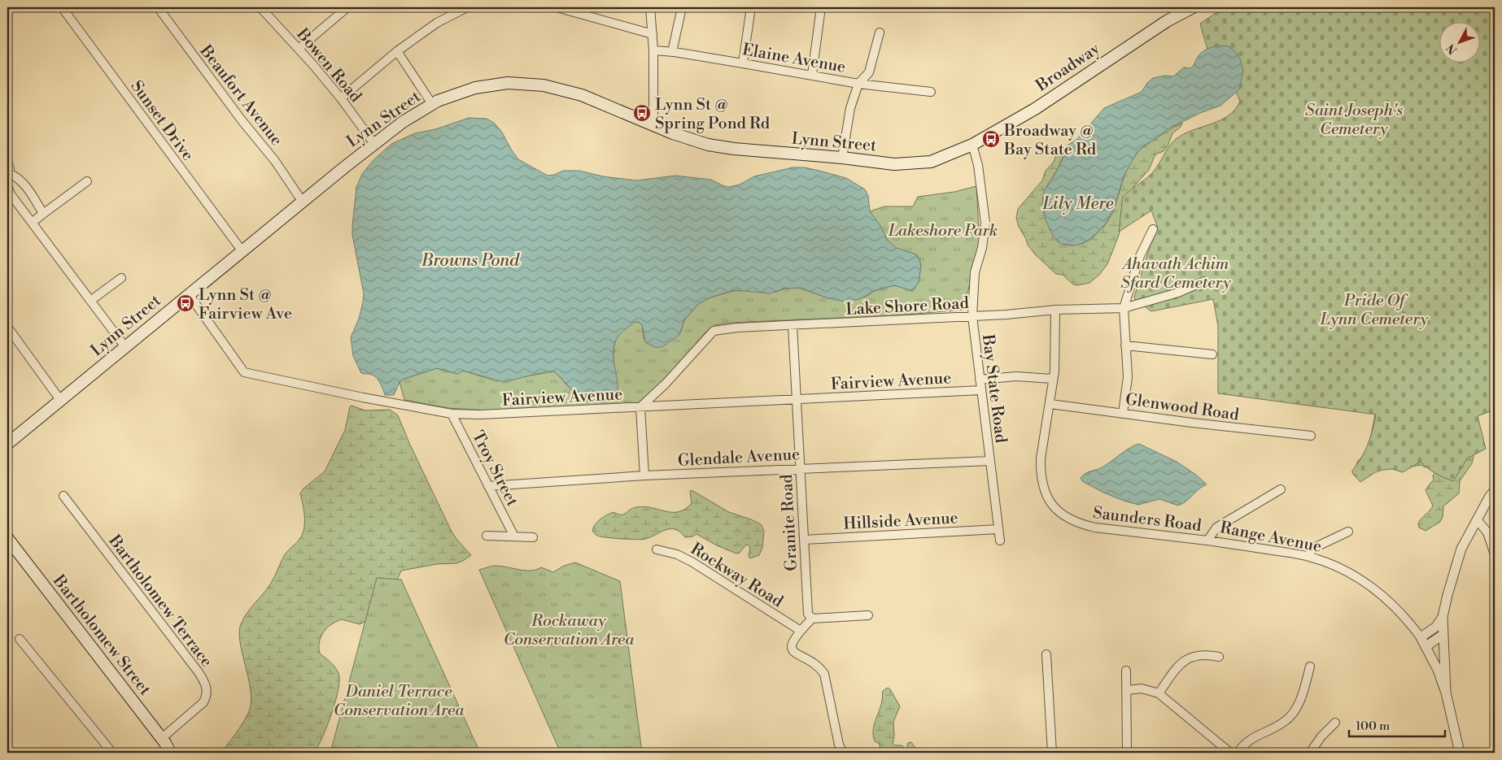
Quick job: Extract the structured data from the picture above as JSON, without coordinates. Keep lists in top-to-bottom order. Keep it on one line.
{"streets":{"main road":["Broadway","Lynn Street","Bartholomew Street"],"street":["Elaine Avenue","Bowen Road","Beaufort Avenue","Sunset Drive","Lake Shore Road","Fairview Avenue","Bay State Road","Glenwood Road","Glendale Avenue","Troy Street","Saunders Road","Hillside Avenue","Granite Road","Range Avenue","Rockway Road","Bartholomew Terrace"]},"crossings":[["Bowen Road","Lynn Street"],["Broadway","Lynn Street"],["Broadway","Bay State Road"],["Beaufort Avenue","Lynn Street"],["Lynn Street","Sunset Drive"],["Lynn Street","Fairview Avenue"],["Lake Shore Road","Fairview Avenue"],["Lake Shore Road","Bay State Road"],["Lake Shore Road","Saunders Road"],["Lake Shore Road","Granite Road"],["Fairview Avenue","Bay State Road"],["Fairview Avenue","Troy Street"],["Fairview Avenue","Granite Road"],["Bay State Road","Glendale Avenue"],["Bay State Road","Hillside Avenue"],["Glenwood Road","Saunders Road"],["Glendale Avenue","Troy Street"],["Glendale Avenue","Granite Road"],["Saunders Road","Range Avenue"],["Hillside Avenue","Granite Road"],["Bartholomew Terrace","Bartholomew Street"]],"water":["Lily Mere","Browns Pond"],"parks":["Saint Joseph's Cemetery","Lakeshore Park","Ahavath Achim Sfard Cemetery","Pride Of Lynn Cemetery","Rockaway Conservation Area","Daniel Terrace Conservation Area"],"places":{"bus stop":["Lynn St @ Spring Pond Rd","Broadway @ Bay State Rd","Lynn St @ Fairview Ave"]},"scale_bar":"100 m","north":"bottom left"}
